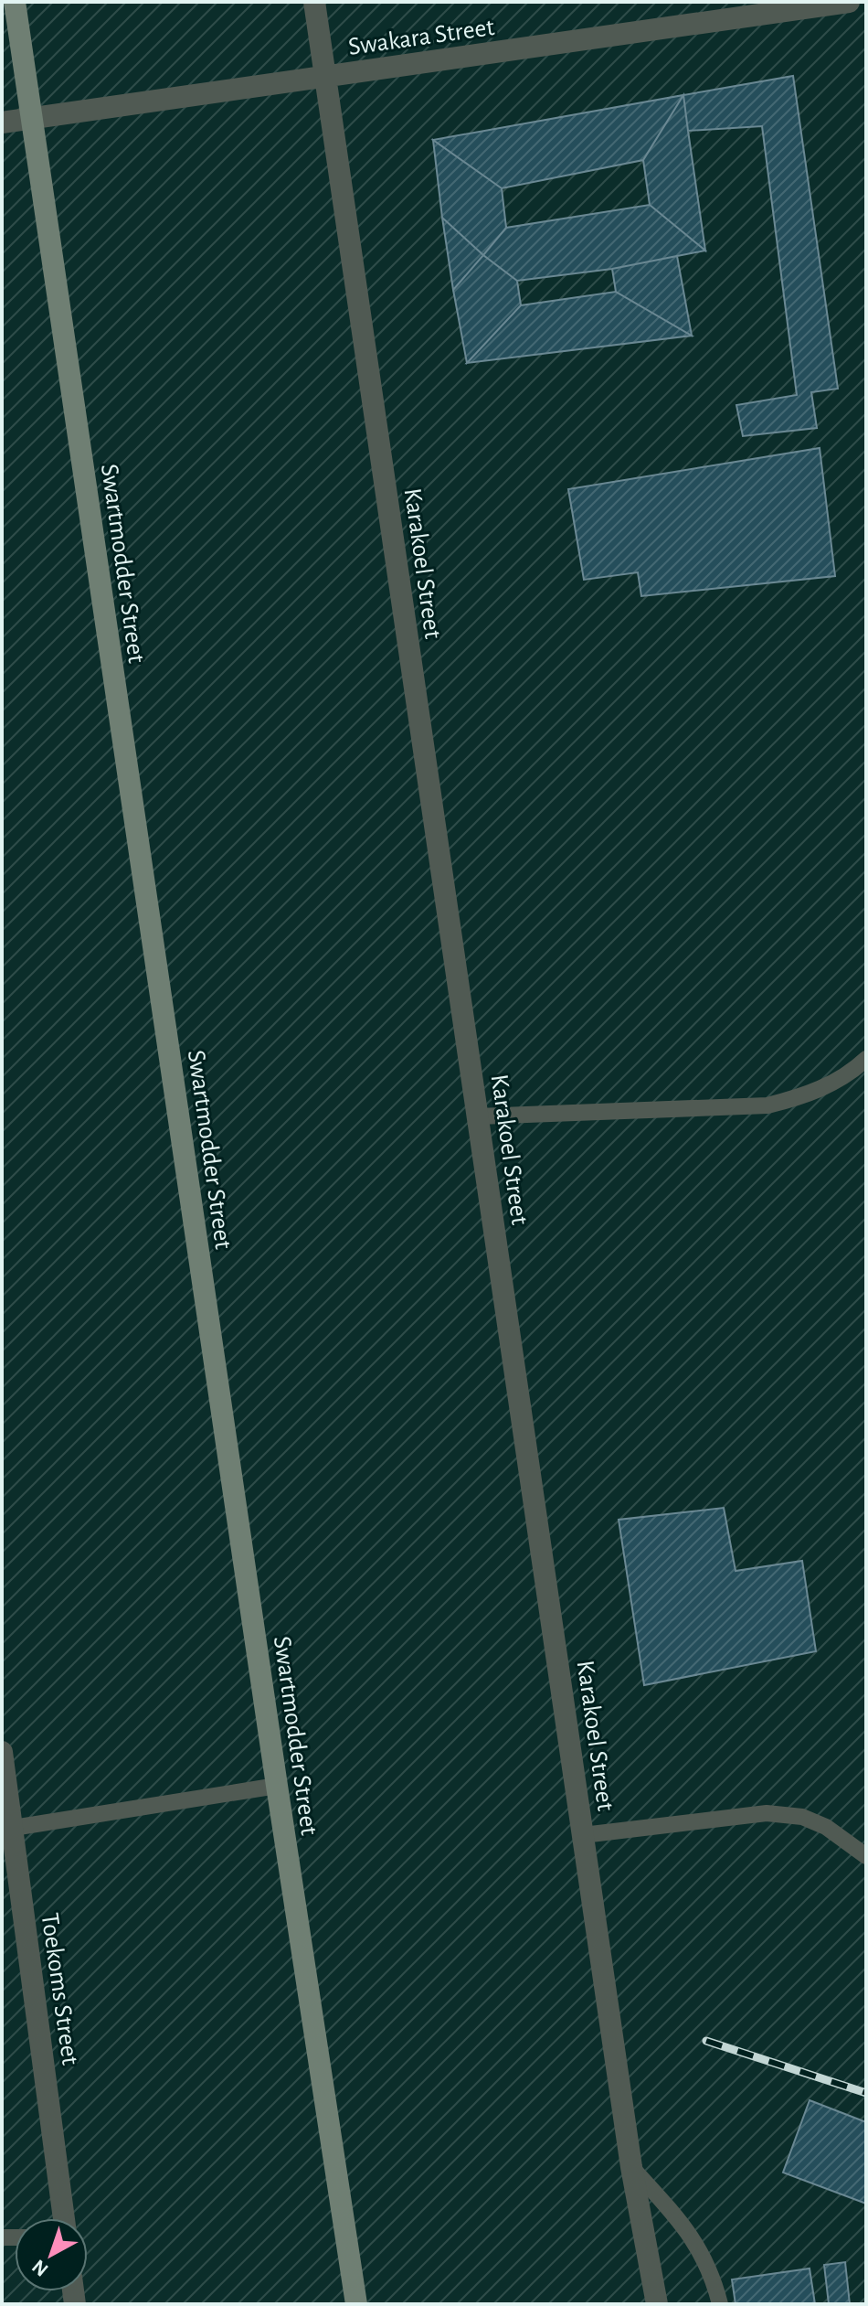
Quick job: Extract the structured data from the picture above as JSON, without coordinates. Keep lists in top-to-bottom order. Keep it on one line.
{"streets":{"main road":["Swartmodder Street"],"street":["Swakara Street","Karakoel Street","Toekoms Street"]},"crossings":[["Swakara Street","Swartmodder Street"],["Swakara Street","Karakoel Street"]],"north":"bottom left"}
